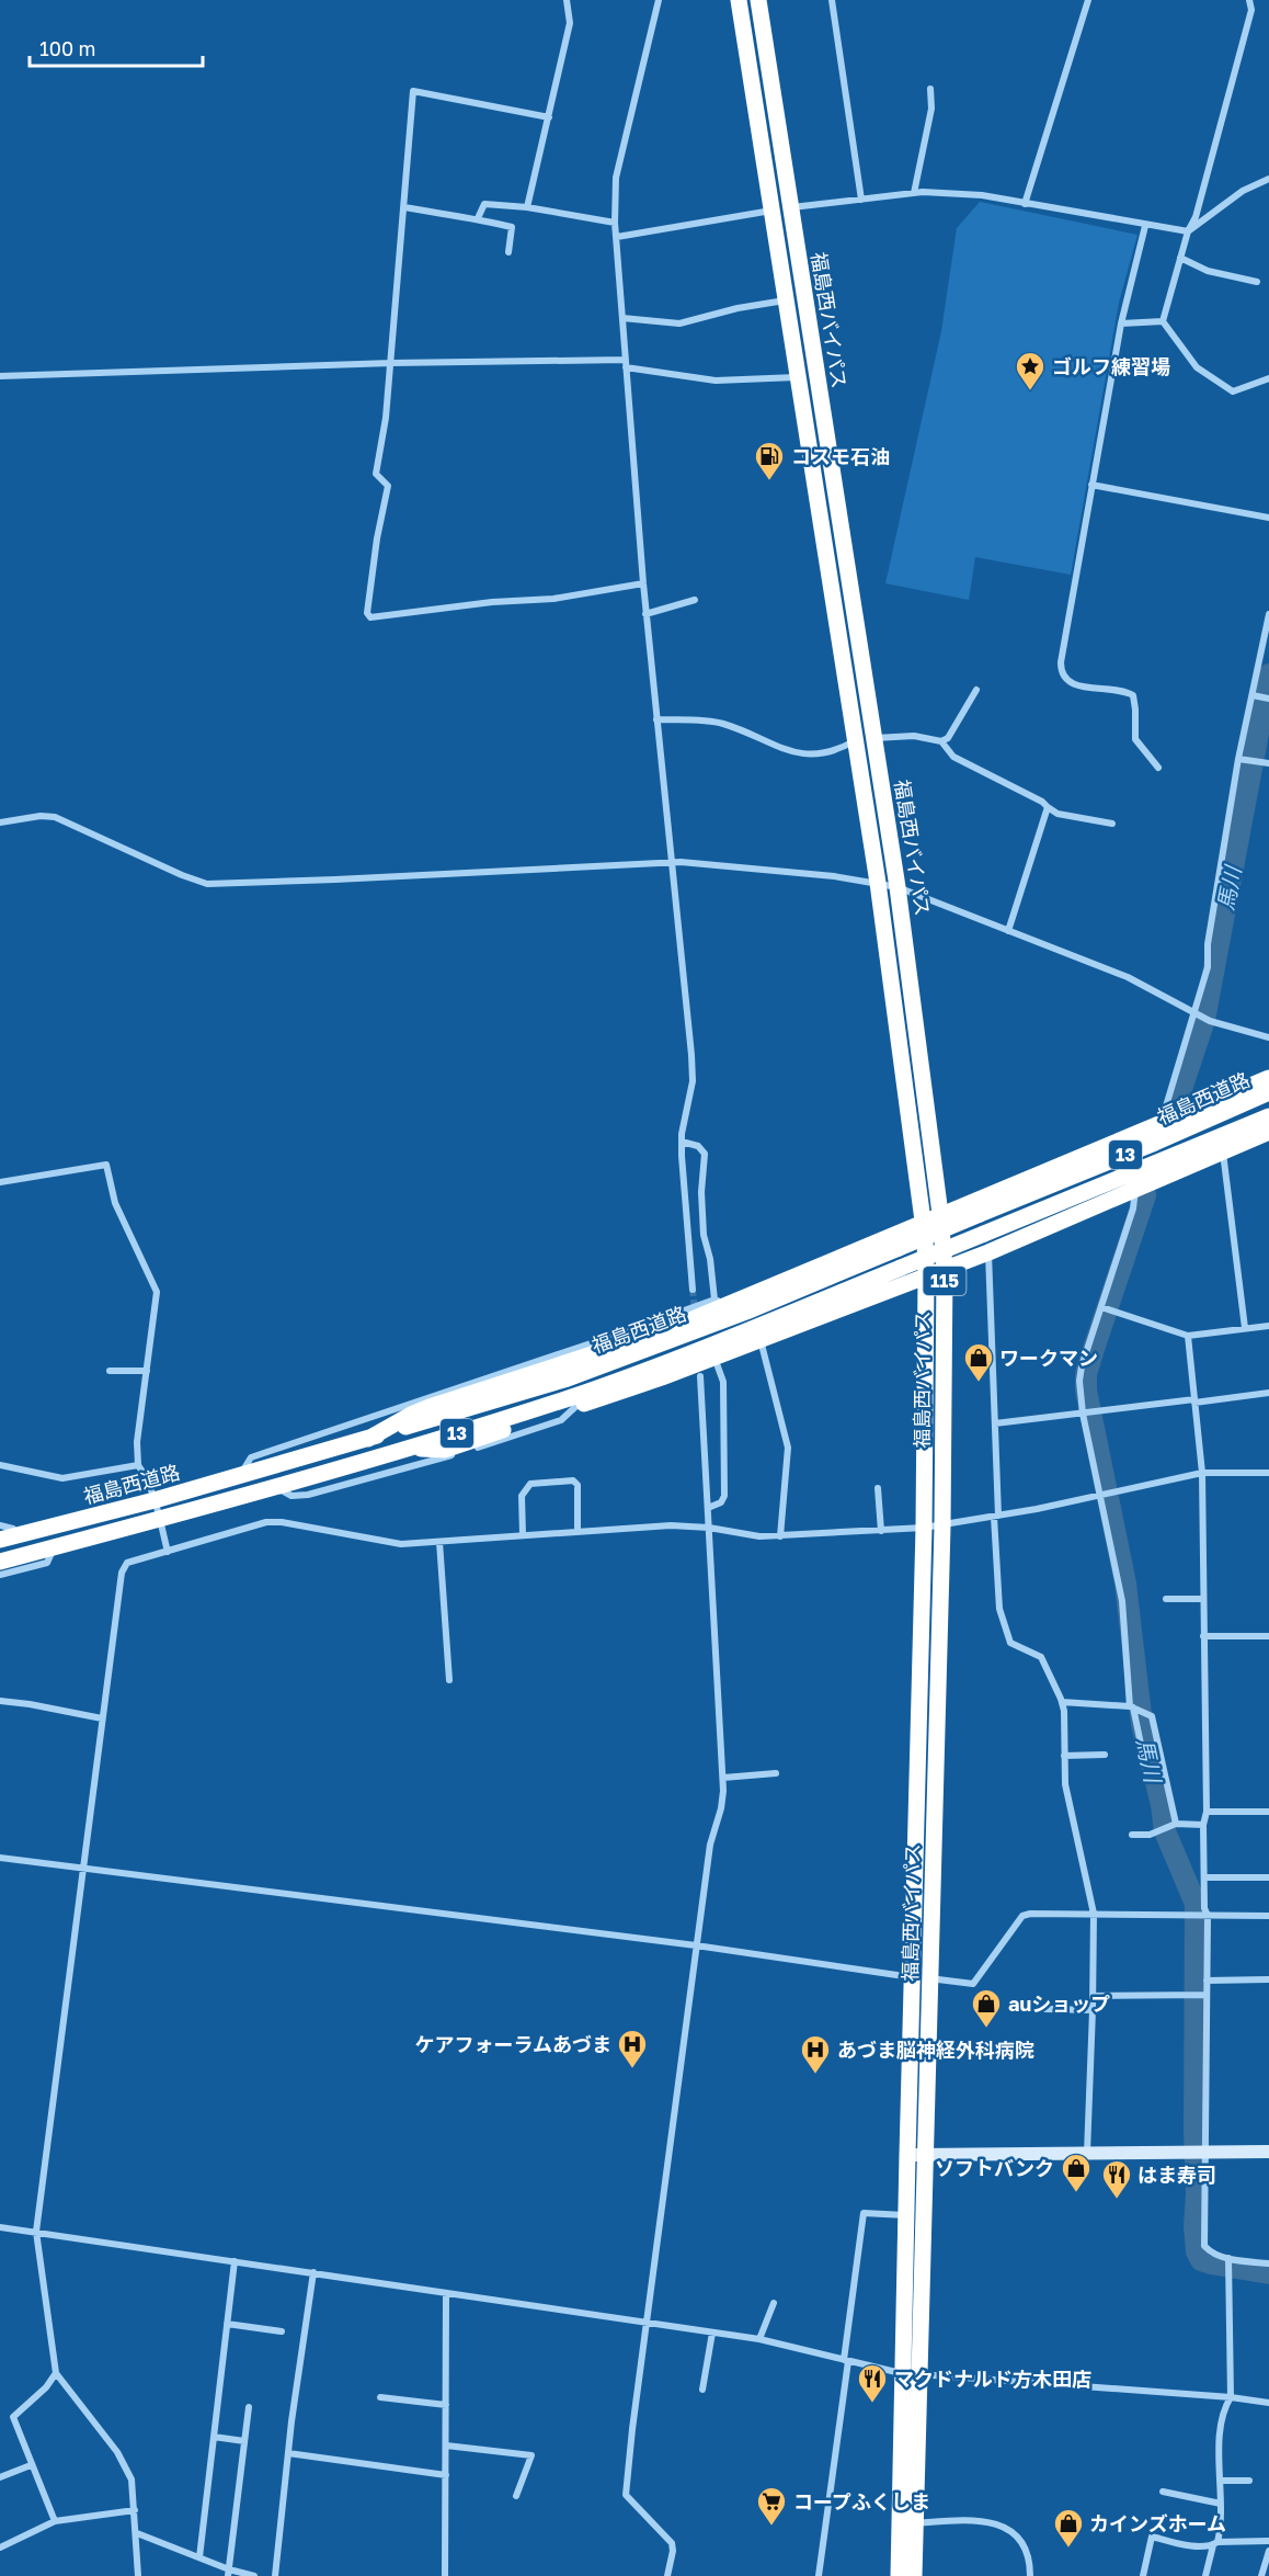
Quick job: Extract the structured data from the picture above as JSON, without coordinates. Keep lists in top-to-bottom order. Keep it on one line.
{"streets":{"highway":["福島西バイパス","福島西道路","13","115"]},"water":["馬川"],"places":{"place":["ゴルフ練習場"],"fuel station":["コスモ石油"],"shop":["ワークマン","auショップ","ソフトバンク","カインズホーム"],"hospital":["ケアフォーラムあづま","あづま脳神経外科病院"],"restaurant":["はま寿司","マクドナルド方木田店"],"supermarket":["コープふくしま"]},"scale_bar":"100 m"}
